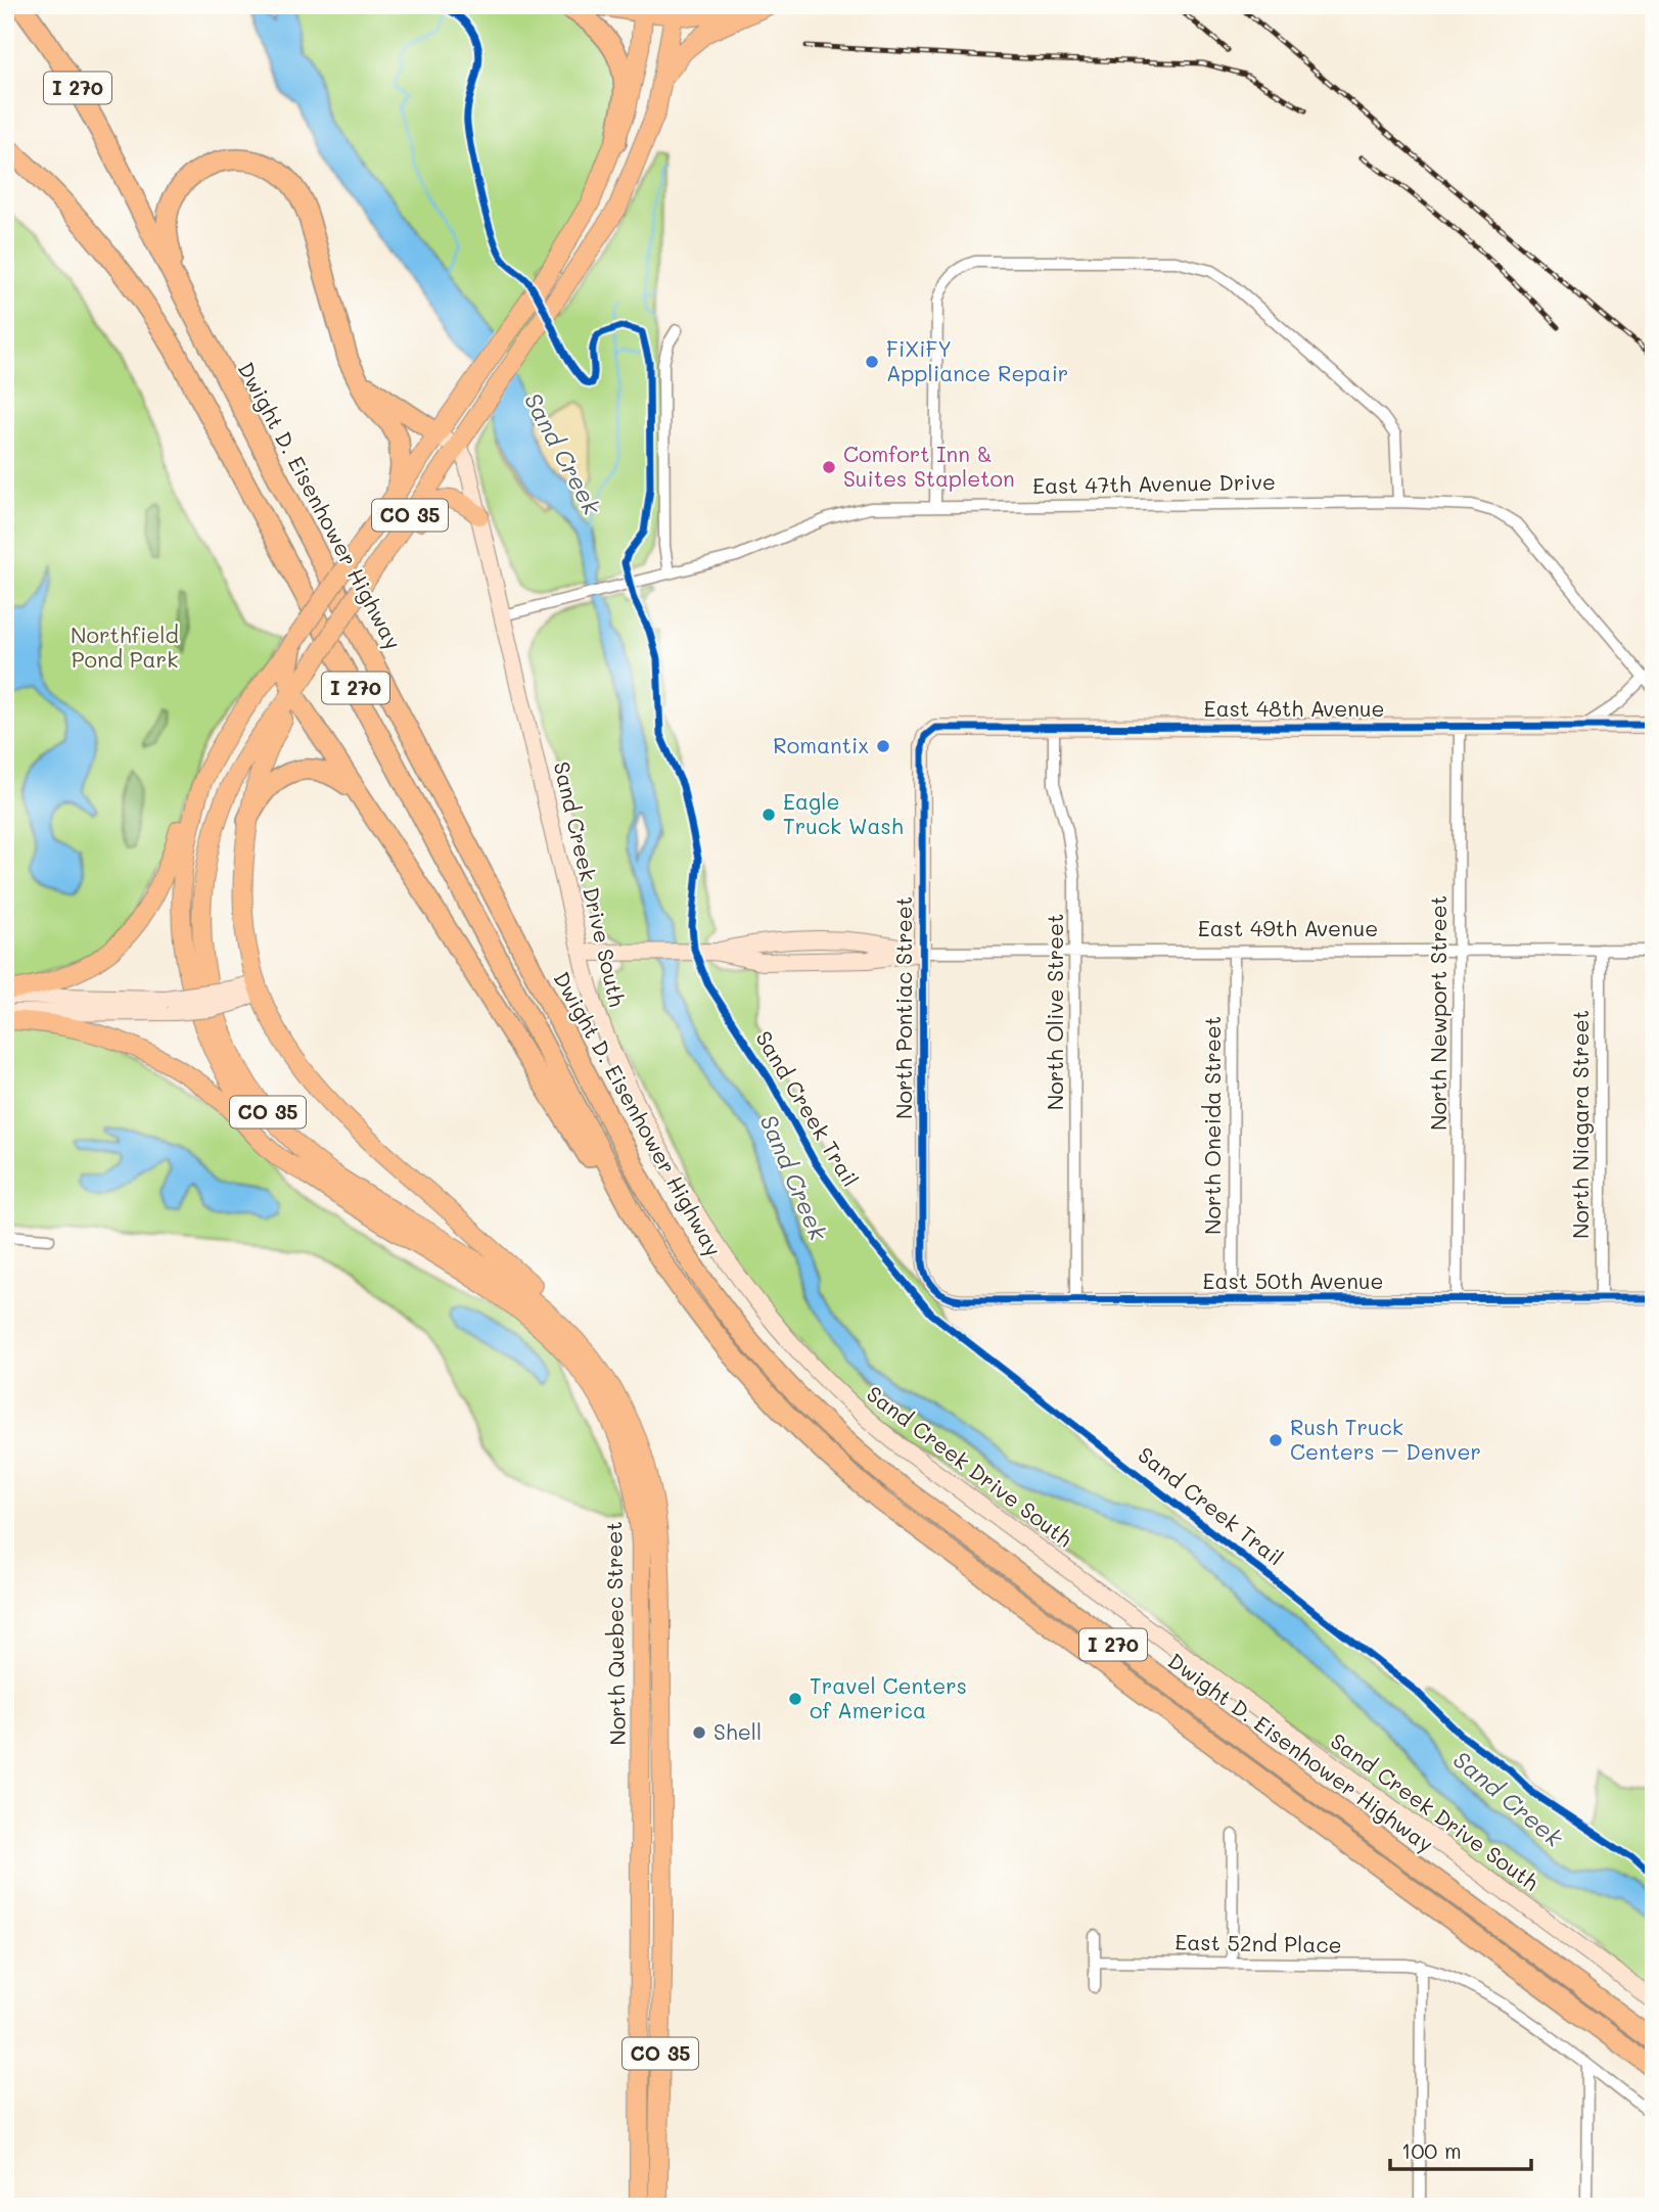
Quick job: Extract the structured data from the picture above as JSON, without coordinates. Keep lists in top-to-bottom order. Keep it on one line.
{"streets":{"highway":["I 270","Dwight D. Eisenhower Highway"],"main road":["CO 35","East 48th Avenue","Sand Creek Drive South","East 49th Avenue","North Pontiac Street","North Quebec Street"],"street":["East 47th Avenue Drive","North Olive Street","North Newport Street","North Niagara Street","North Oneida Street","East 50th Avenue","East 52nd Place"],"cycle path":["Sand Creek Trail"]},"crossings":[["East 47th Avenue Drive","Sand Creek Drive South"],["CO 35","Sand Creek Drive South"],["CO 35","North Quebec Street"],["East 48th Avenue","North Pontiac Street"],["East 48th Avenue","North Olive Street"],["East 48th Avenue","North Newport Street"],["Sand Creek Drive South","East 49th Avenue"],["East 49th Avenue","North Pontiac Street"],["East 49th Avenue","North Olive Street"],["East 49th Avenue","North Newport Street"],["East 49th Avenue","North Niagara Street"],["East 49th Avenue","North Oneida Street"],["North Pontiac Street","East 50th Avenue"],["North Olive Street","East 50th Avenue"],["North Newport Street","East 50th Avenue"],["North Niagara Street","East 50th Avenue"],["North Oneida Street","East 50th Avenue"]],"water":["Sand Creek"],"parks":["Northfield Pond Park"],"places":["FiXiFY Appliance Repair","Comfort Inn & Suites Stapleton","Romantix","Eagle Truck Wash","Rush Truck Centers – Denver","Travel Centers of America","Shell"],"scale_bar":"100 m"}
